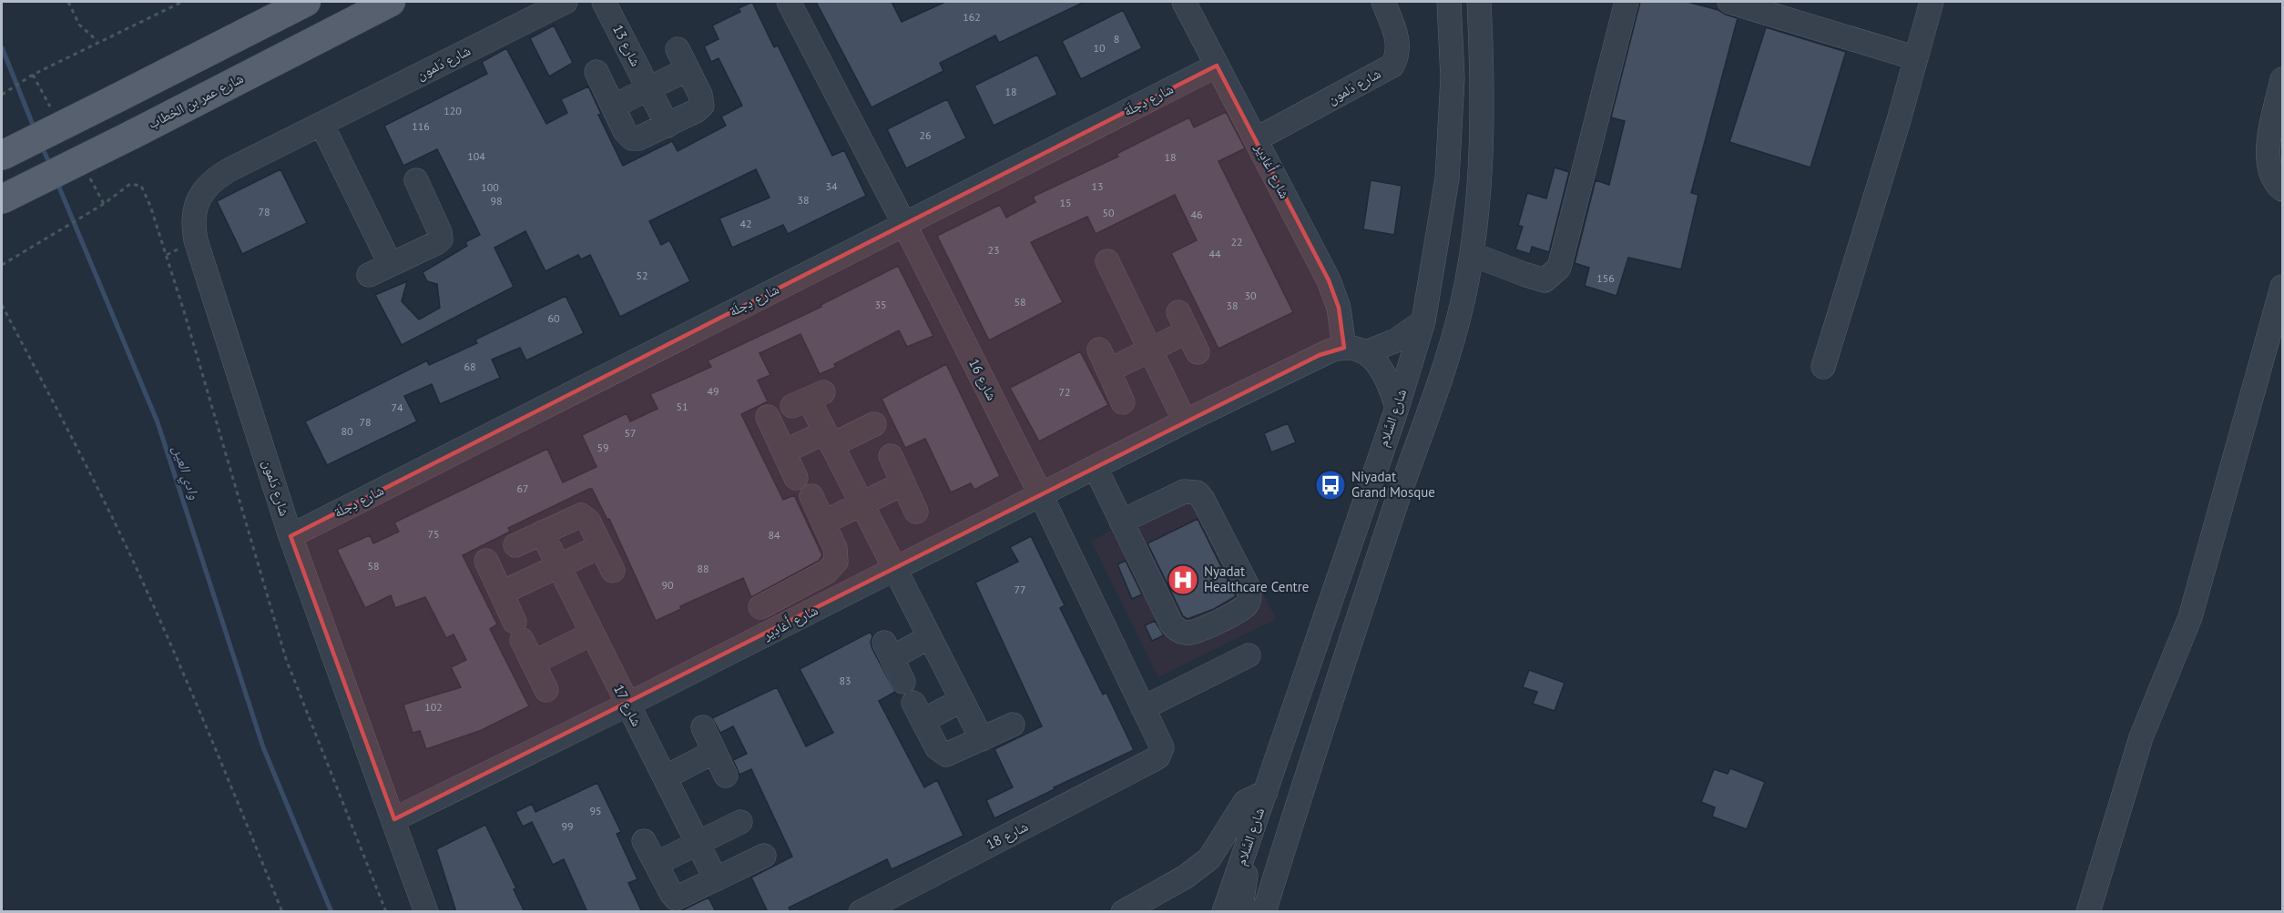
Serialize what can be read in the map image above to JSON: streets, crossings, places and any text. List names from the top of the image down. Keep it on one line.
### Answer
{"streets":{"main road":["شارع عمر بن الخطاب"],"street":["شارع 13","شارع دَلمون","شارع دِجلَة","شارع أَغادِير","شارع 16","شارع السَّلام","شارع 17","شارع 18"]},"crossings":[["شارع دَلمون","شارع دِجلَة"],["شارع دَلمون","شارع أَغادِير"],["شارع دِجلَة","شارع أَغادِير"],["شارع دِجلَة","شارع 16"],["شارع أَغادِير","شارع 16"],["شارع أَغادِير","شارع السَّلام"],["شارع أَغادِير","شارع 17"],["شارع 16","شارع 18"]],"water":["وادي العين"],"places":{"bus stop":["Niyadat Grand Mosque"],"hospital":["Nyadat Healthcare Centre"]},"house_numbers":["162","8","10","18","120","116","26","104","18","34","13","100","38","98","15","78","50","46","42","22","23","44","52","156","30","58","35","38","60","68","49","72","51","74","78","80","57","59","67","75","84","58","88","90","77","83","102","95","99"]}
